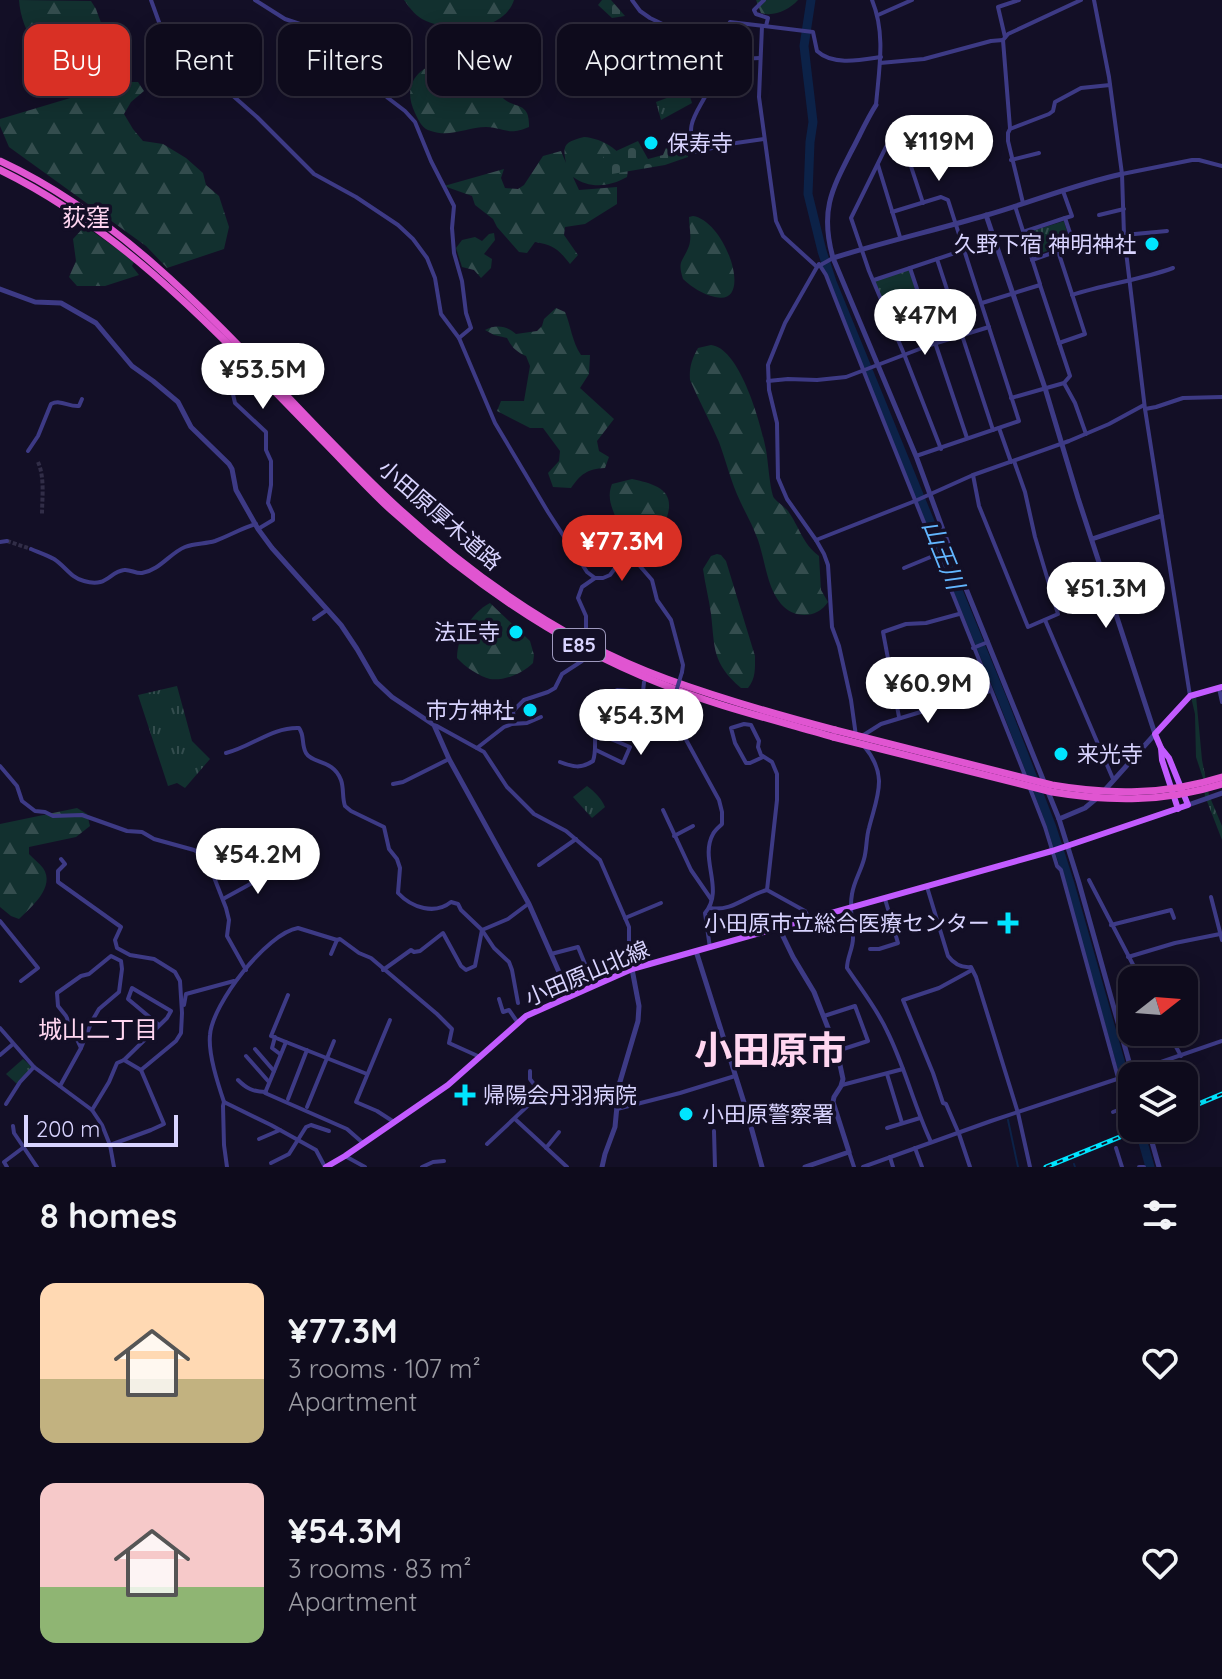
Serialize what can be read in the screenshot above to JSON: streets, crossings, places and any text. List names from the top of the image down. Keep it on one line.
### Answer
{"streets":{"highway":["小田原厚木道路","E85"],"main road":["小田原山北線"]},"districts":["荻窪","城山二丁目","小田原市"],"water":["山王川"],"places":{"other":["保寿寺","久野下宿 神明神社","法正寺","市方神社","来光寺","小田原警察署"],"health":["小田原市立総合医療センター","帰陽会丹羽病院"]},"scale_bar":"200 m","north":"right","page":{"chip":["Buy","Rent","Filters","New","Apartment"],"price":["¥119M","¥47M","¥53.5M","¥77.3M","¥51.3M","¥60.9M","¥54.3M","¥54.2M"],"scale":"200 m","heading":"8 homes","list":[{"name":"¥77.3M","note":"3 rooms · 107 m² · Apartment"},{"name":"¥54.3M","note":"3 rooms · 83 m² · Apartment"}]}}
